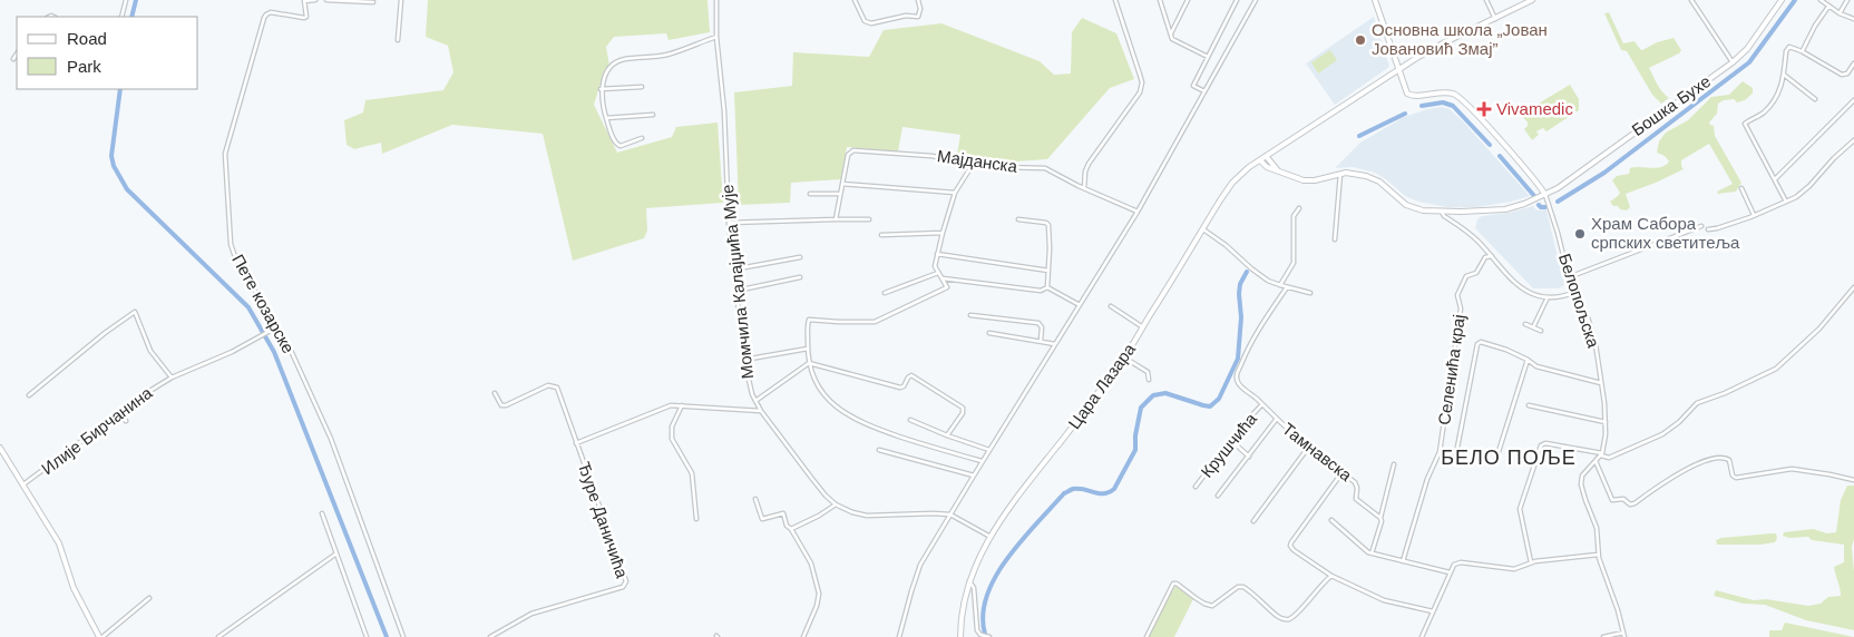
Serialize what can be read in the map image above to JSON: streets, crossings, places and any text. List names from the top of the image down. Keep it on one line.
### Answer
{"streets":{"main road":["Бошка Бухе","Белопољска","Цара Лазара"],"street":["Мајданска","Момчила Калајџића Мује","Пете козарске","Селенића крај","Илије Бирчанина","Крушчића","Тамнавска","Ђуре Даничића"]},"crossings":[["Бошка Бухе","Белопољска"],["Момчила Калајџића Мује","Цара Лазара"],["Белопољска","Цара Лазара"],["Пете козарске","Илије Бирчанина"],["Крушчића","Тамнавска"]],"districts":["БЕЛО ПОЉЕ"],"places":{"other":["Основна школа „Јован Јовановић Змај”","Храм Сабора српских светитеља"],"health":["Vivamedic"]},"legend":["Road","Park"]}
